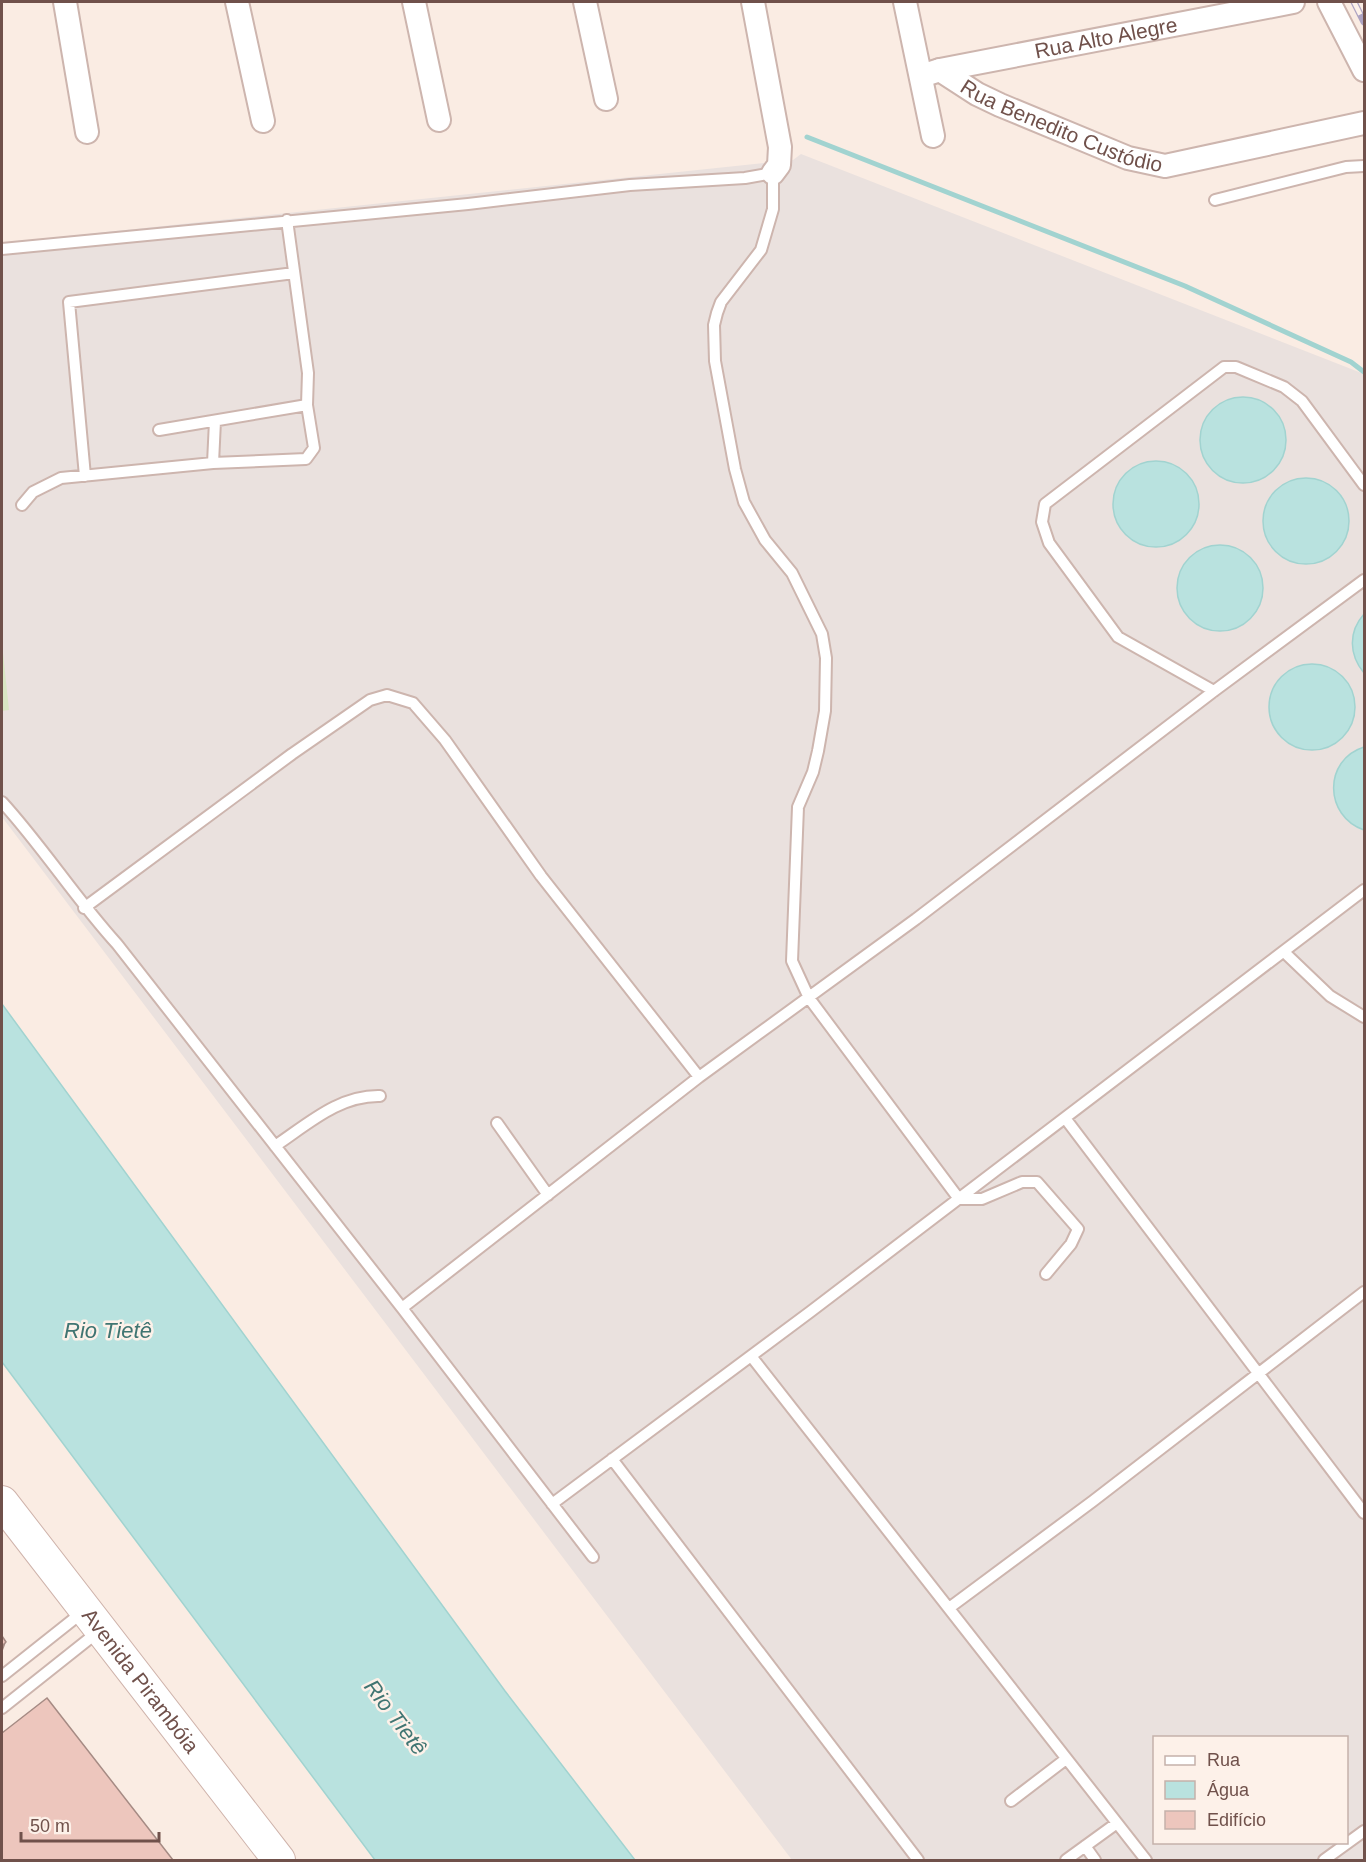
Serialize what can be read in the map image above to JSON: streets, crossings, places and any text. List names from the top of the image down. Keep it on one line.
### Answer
{"streets":{"main road":["Avenida Pirambóia"],"street":["Rua Alto Alegre","Rua Benedito Custódio"]},"crossings":[["Rua Alto Alegre","Rua Benedito Custódio"]],"water":["Rio Tietê"],"legend":["Rua","Água","Edifício"],"scale_bar":"50 m"}
